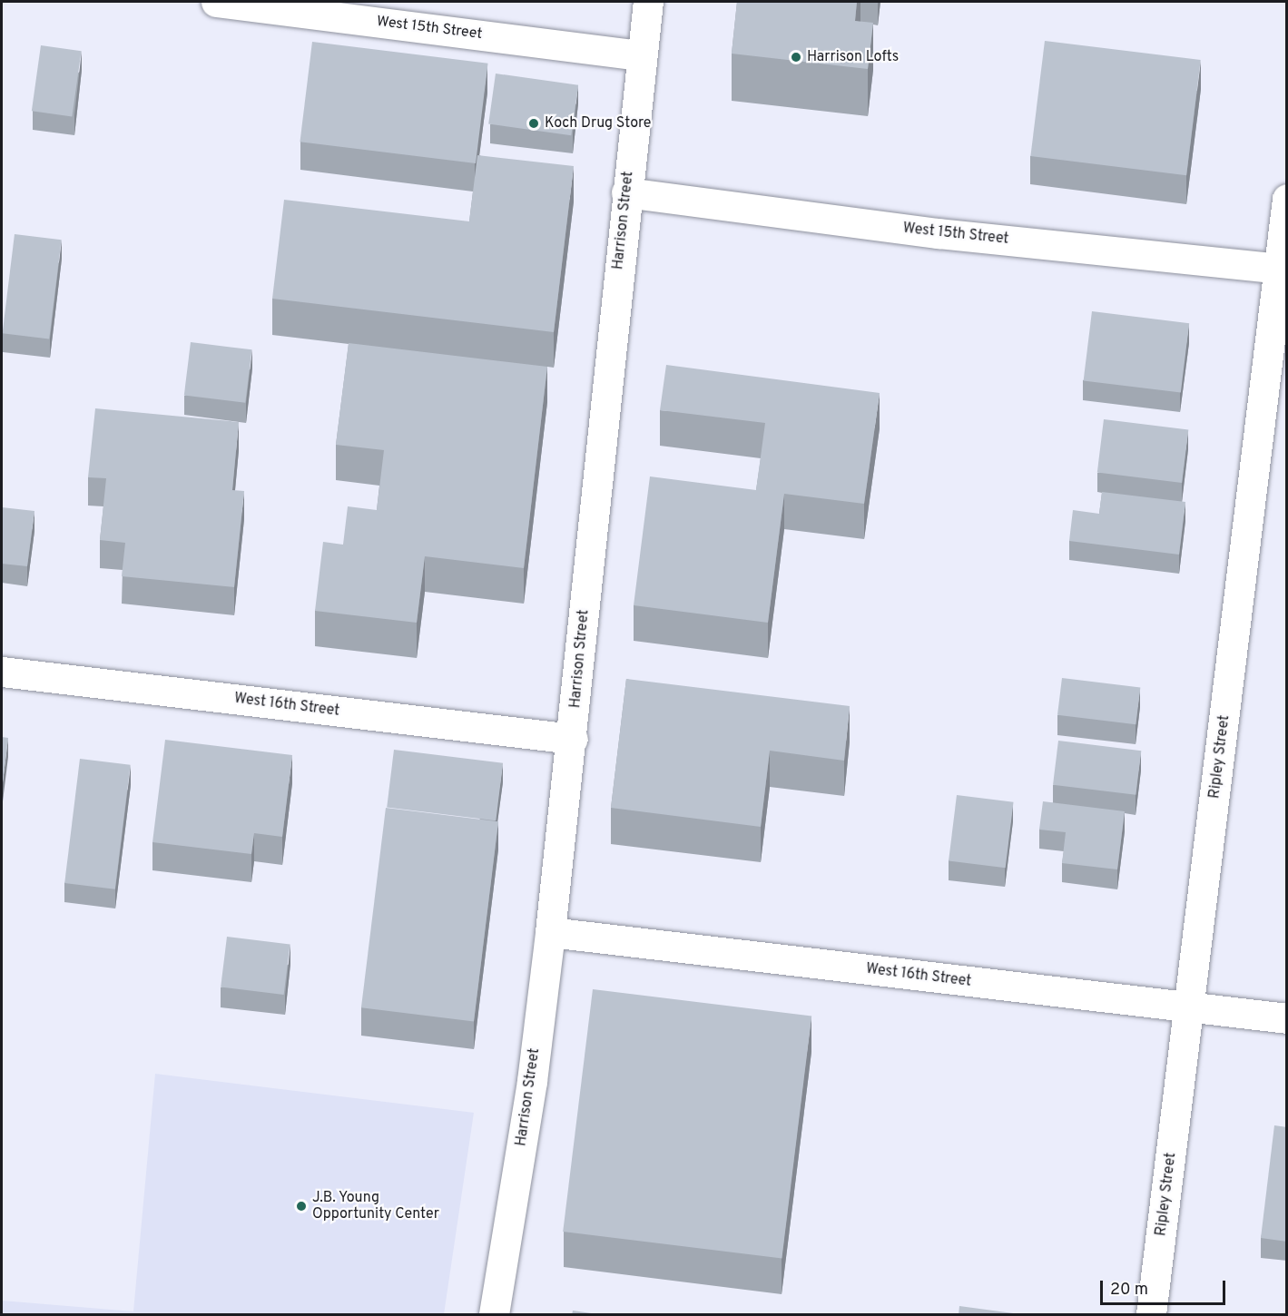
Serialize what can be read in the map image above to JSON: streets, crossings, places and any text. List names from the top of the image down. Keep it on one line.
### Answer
{"streets":{"main road":["West 15th Street","Harrison Street","West 16th Street","Ripley Street"]},"crossings":[["West 15th Street","Harrison Street"],["West 15th Street","Ripley Street"],["Harrison Street","West 16th Street"],["West 16th Street","Ripley Street"]],"places":["Harrison Lofts","Koch Drug Store","J.B. Young Opportunity Center"],"scale_bar":"20 m"}
